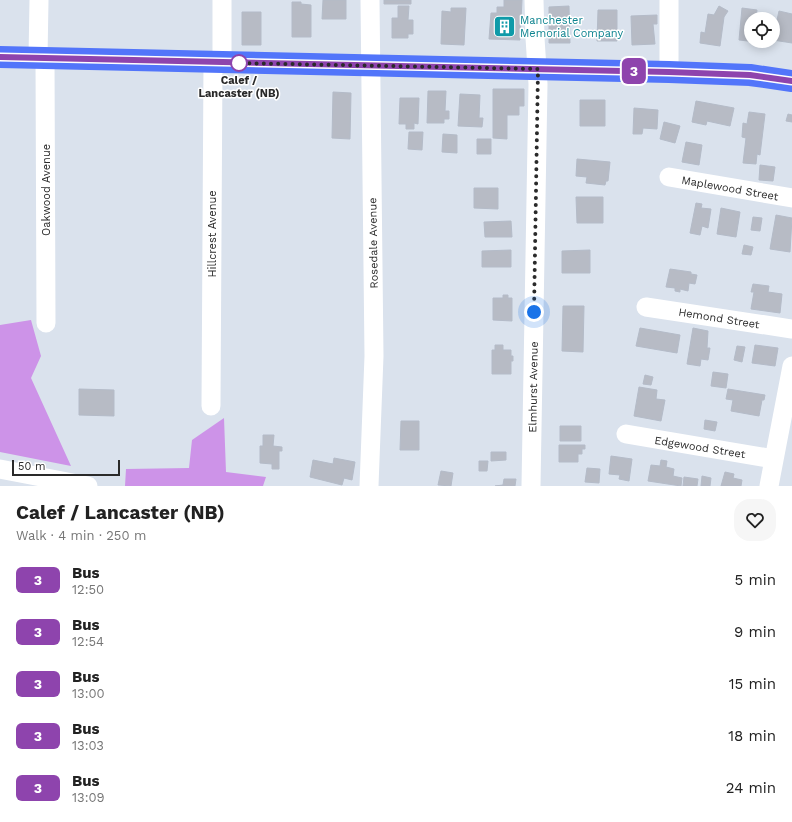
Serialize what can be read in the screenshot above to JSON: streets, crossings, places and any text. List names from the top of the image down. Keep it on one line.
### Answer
{"streets":{"street":["Maplewood Street","Oakwood Avenue","Hillcrest Avenue","Rosedale Avenue","Hemond Street","Elmhurst Avenue","Edgewood Street"]},"places":{"building":["Manchester Memorial Company"],"other":["Calef / Lancaster (NB)"]},"lines":["bus line 3"],"scale_bar":"50 m","page":{"on_map":"3","scale":"50 m","heading":["Calef / Lancaster (NB)","Walk · 4 min · 250 m"],"list":[{"mark":"3","name":"Bus","note":"12:50","value":"5 min"},{"mark":"3","name":"Bus","note":"12:54","value":"9 min"},{"mark":"3","name":"Bus","note":"13:00","value":"15 min"},{"mark":"3","name":"Bus","note":"13:03","value":"18 min"},{"mark":"3","name":"Bus","note":"13:09","value":"24 min"}]}}
